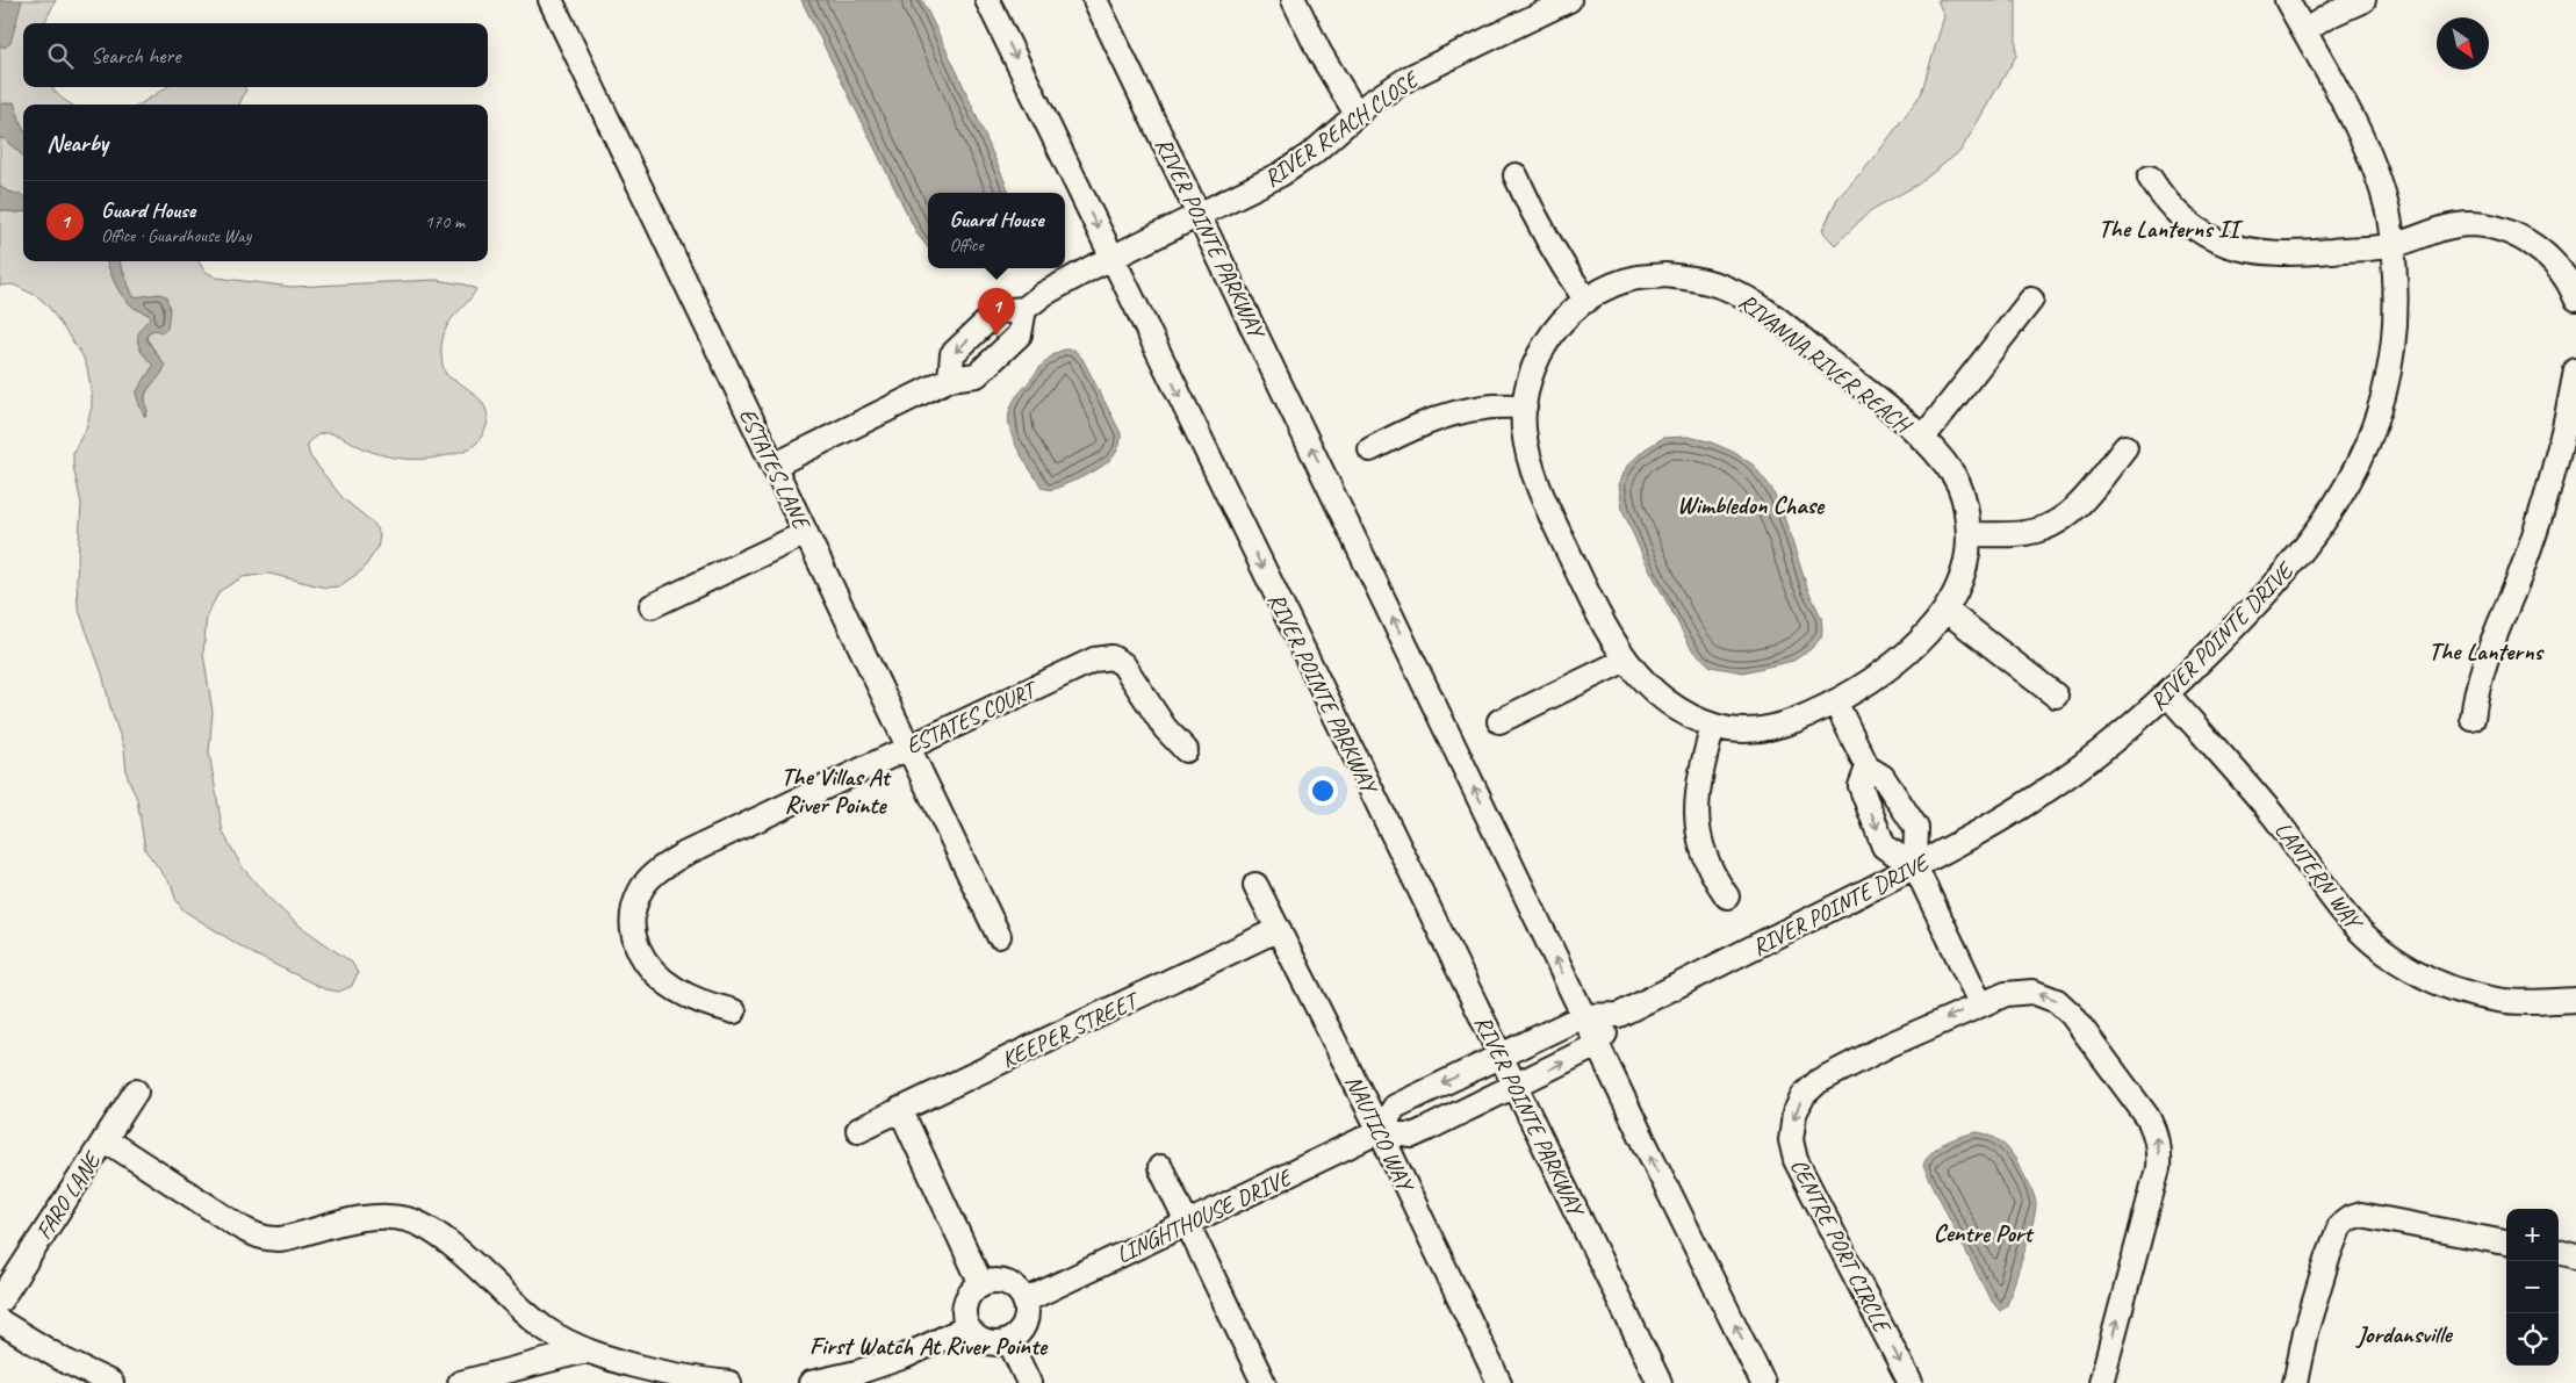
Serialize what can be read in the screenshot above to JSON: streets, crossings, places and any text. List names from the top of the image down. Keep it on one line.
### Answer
{"streets":{"street":["RIVER REACH CLOSE","RIVER POINTE PARKWAY","RIVANNA RIVER REACH","ESTATES LANE","RIVER POINTE DRIVE","ESTATES COURT","LANTERN WAY","KEEPER STREET","NAUTICO WAY","FARO LANE","LINGHTHOUSE DRIVE","CENTRE PORT CIRCLE"]},"crossings":[["RIVER REACH CLOSE","RIVER POINTE PARKWAY"],["RIVER POINTE PARKWAY","RIVER POINTE DRIVE"],["ESTATES LANE","ESTATES COURT"],["RIVER POINTE DRIVE","LANTERN WAY"],["KEEPER STREET","NAUTICO WAY"],["NAUTICO WAY","LINGHTHOUSE DRIVE"]],"districts":["The Lanterns II","Wimbledon Chase","The Lanterns","The Villas At River Pointe","Centre Port","Jordansville","First Watch At River Pointe"],"north":"bottom right","page":{"search":"Search here","heading":"Nearby","list":[{"mark":"1","name":"Guard House","note":"Office · Guardhouse Way","value":"170 m"}],"popup":["Guard House","Office"],"pins":"1","map_buttons":["+","−"]}}
